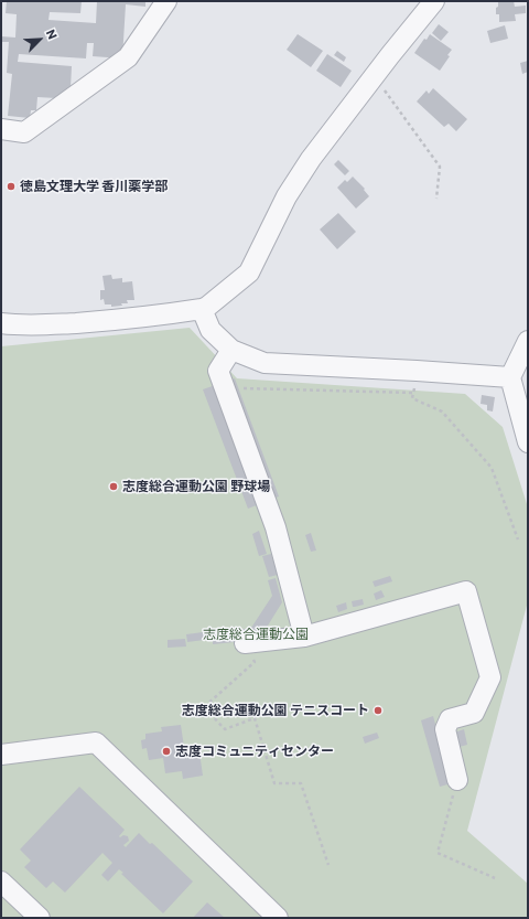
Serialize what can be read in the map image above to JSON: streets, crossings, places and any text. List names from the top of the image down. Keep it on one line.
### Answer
{"parks":["志度総合運動公園"],"places":["徳島文理大学 香川薬学部","志度総合運動公園 野球場","志度総合運動公園 テニスコート","志度コミュニティセンター"],"north":"top right"}
